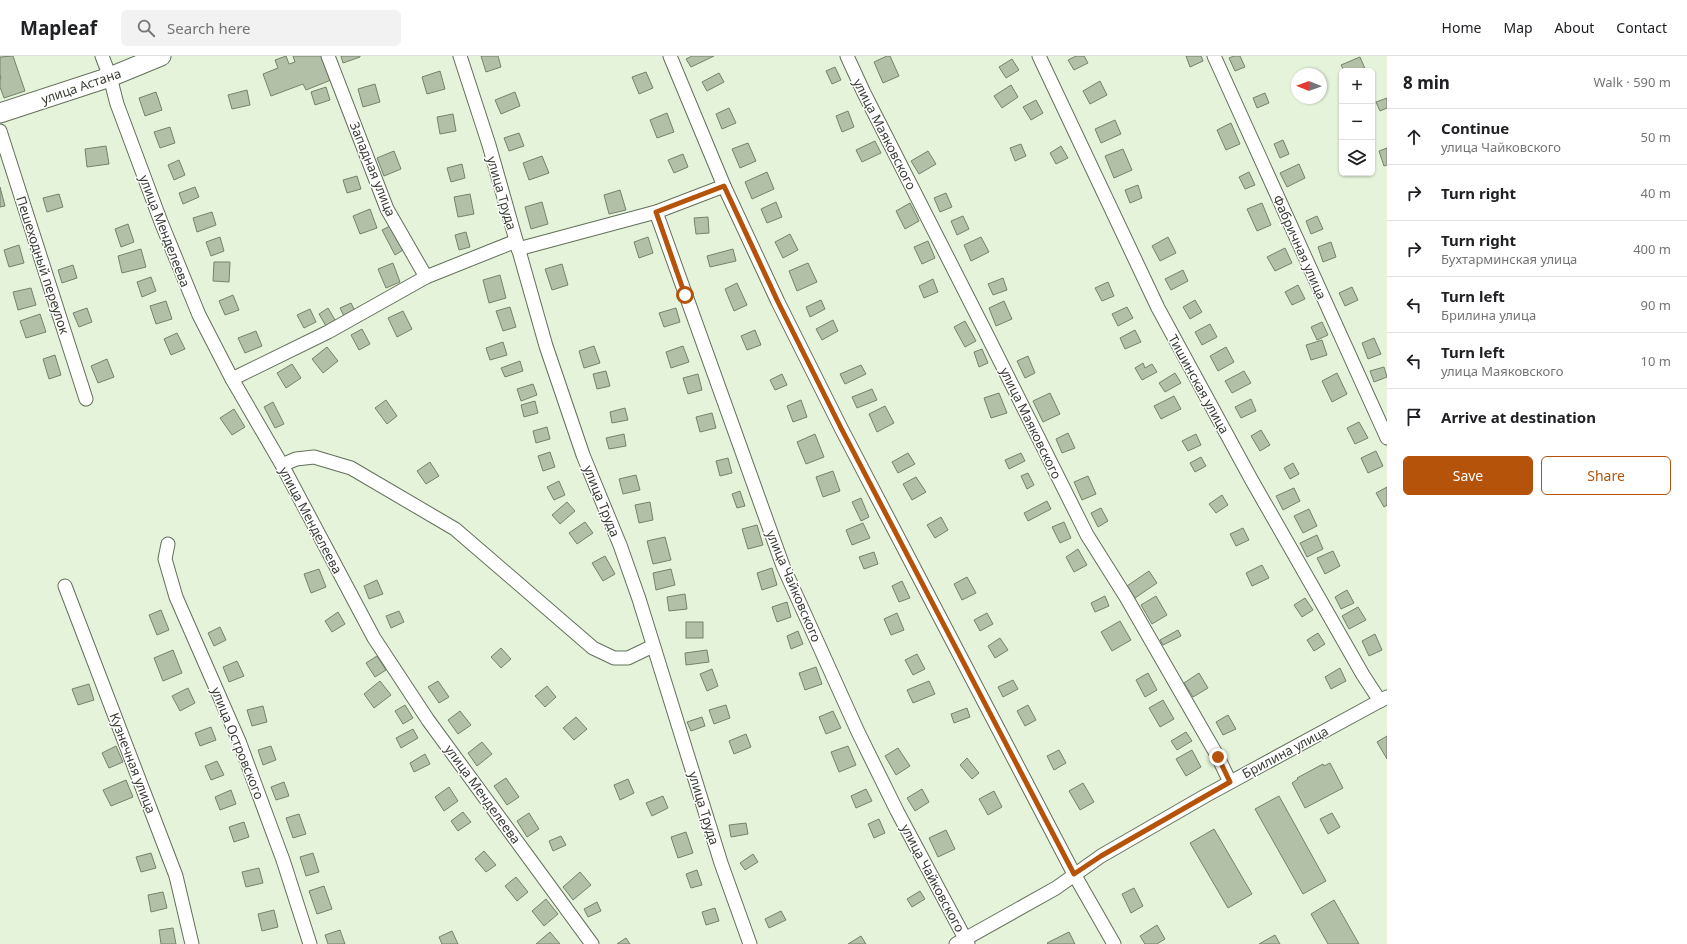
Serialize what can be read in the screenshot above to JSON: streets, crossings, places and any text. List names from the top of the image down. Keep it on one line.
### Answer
{"streets":{"street":["улица Астана","улица Маяковского","Западная улица","улица Труда","улица Менделеева","Фабричная улица","Пешеходный переулок","Тишинская улица","улица Чайковского","улица Островского","Брилина улица","Кузнечная улица"]},"crossings":[["улица Астана","улица Менделеева"],["улица Маяковского","Брилина улица"],["Тишинская улица","Брилина улица"],["улица Чайковского","Брилина улица"]],"north":"left","page":{"header":"Mapleaf","search":"Search here","nav":["Home","Map","About","Contact"],"heading":["8 min","Walk · 590 m"],"map_buttons":["+","−"],"list":[["Continue","улица Чайковского","50 m"],["Turn right","40 m"],["Turn right","Бухтарминская улица","400 m"],["Turn left","Брилина улица","90 m"],["Turn left","улица Маяковского","10 m"],"Arrive at destination"],"buttons":["Save","Share"]}}
